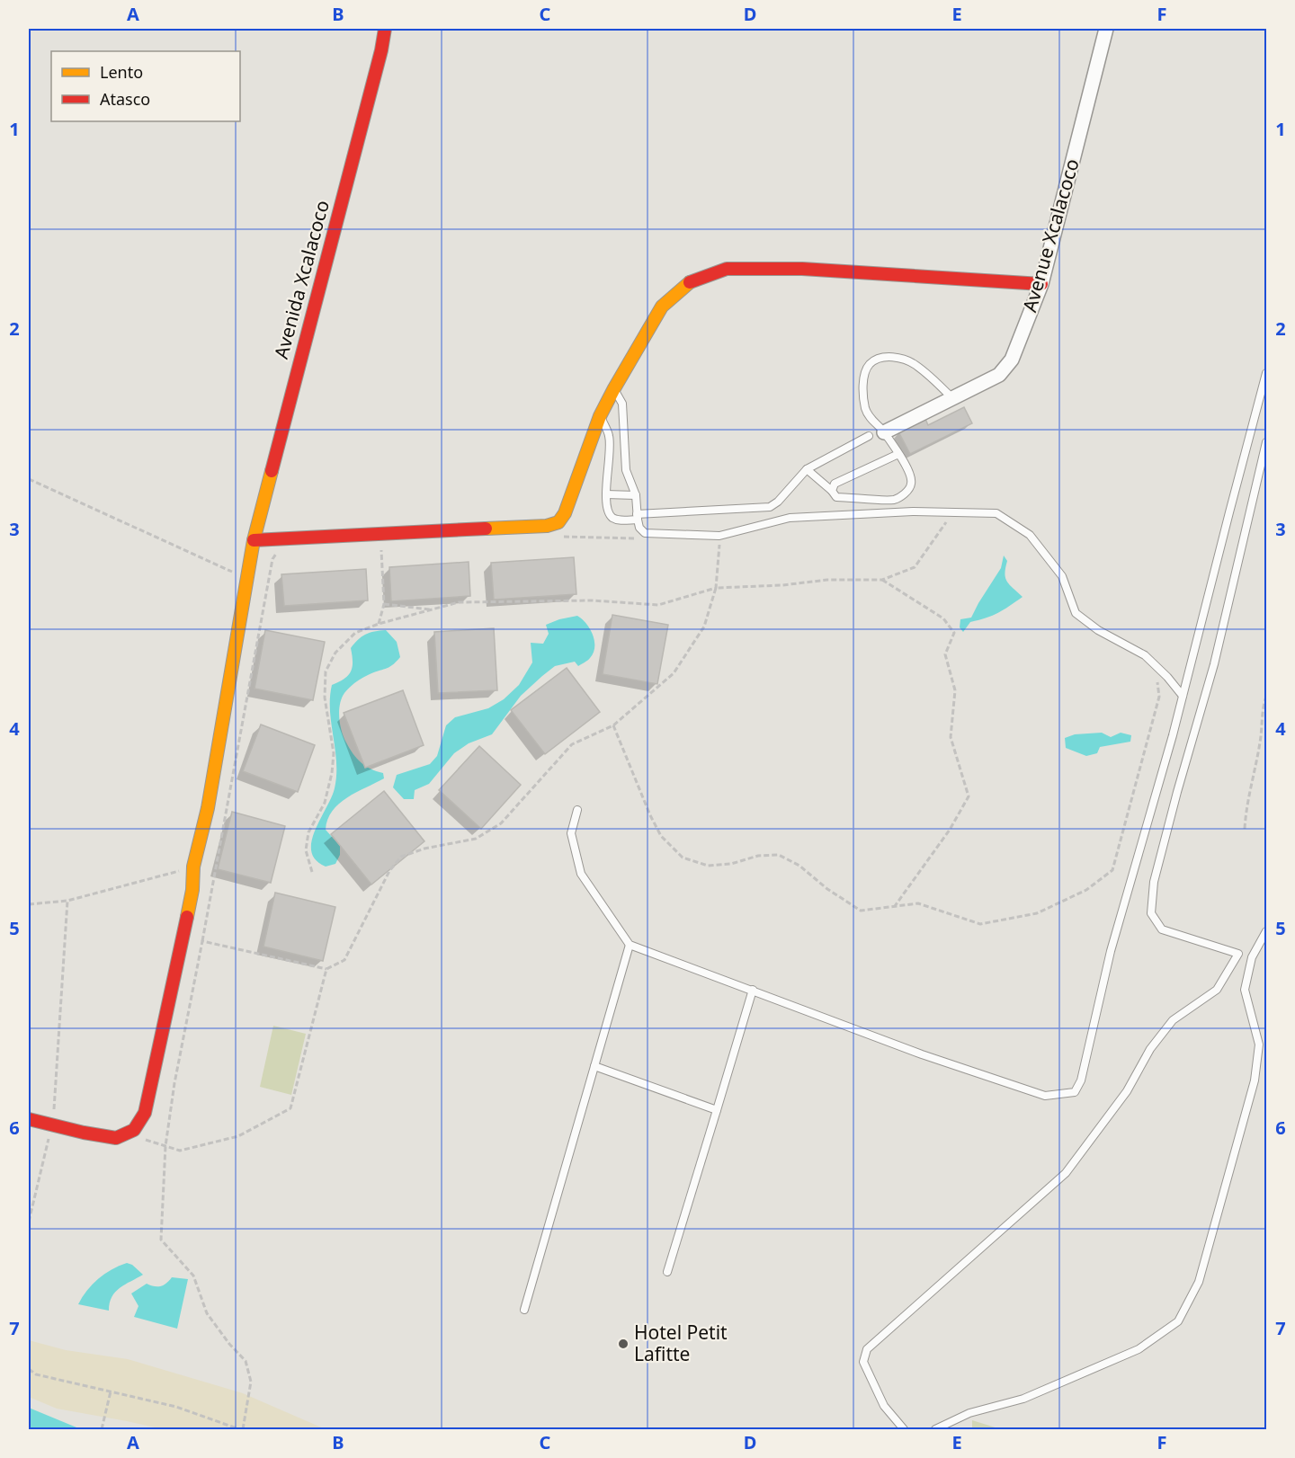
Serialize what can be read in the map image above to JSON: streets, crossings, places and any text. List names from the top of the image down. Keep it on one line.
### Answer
{"streets":{"street":["Avenue Xcalacoco","Avenida Xcalacoco"]},"places":["Hotel Petit Lafitte"],"legend":["Lento","Atasco"],"grid":{"columns":["A","B","C","D","E","F"],"rows":["1","2","3","4","5","6","7"]}}
